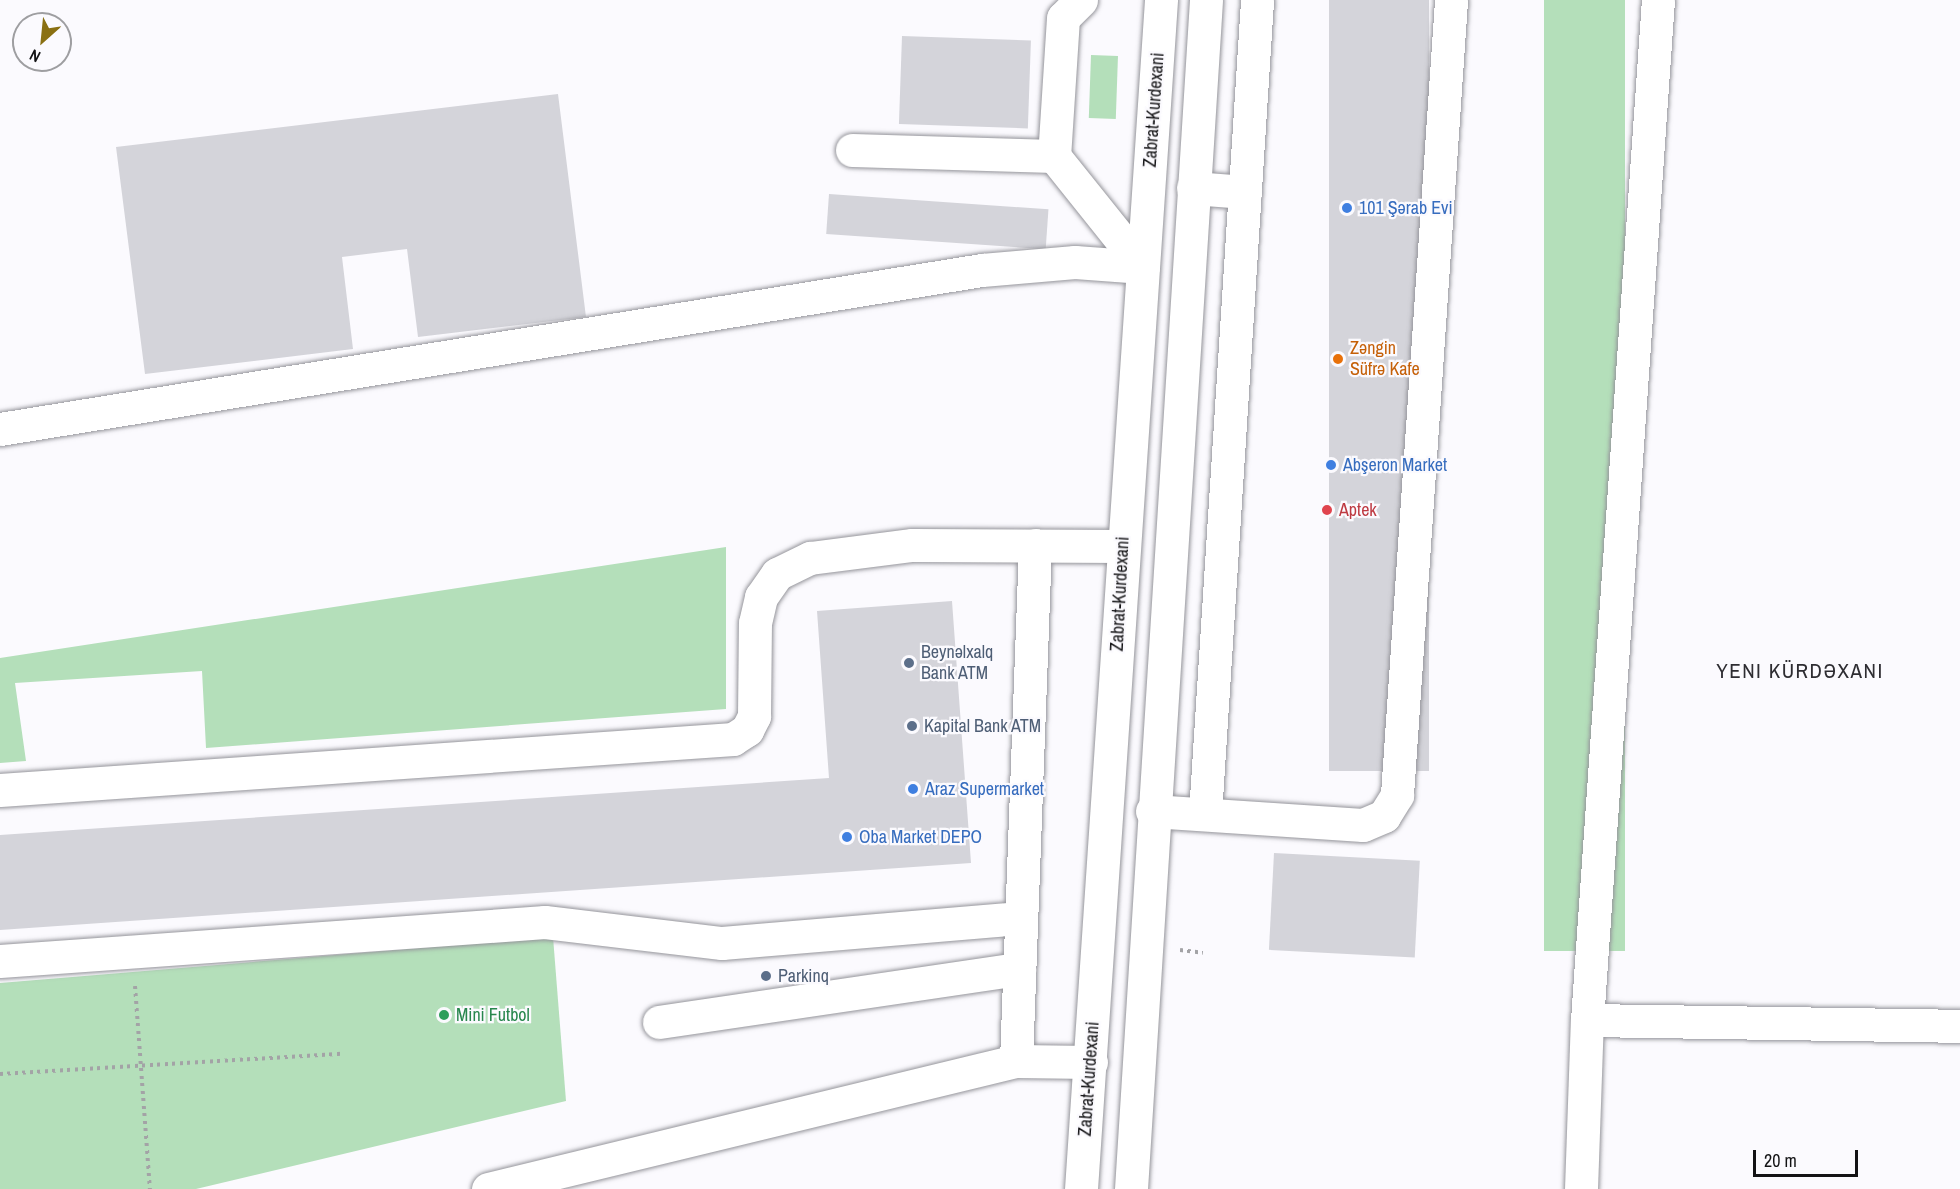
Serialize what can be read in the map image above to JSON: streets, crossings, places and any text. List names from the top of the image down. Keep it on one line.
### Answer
{"streets":{"main road":["Zabrat-Kurdexani"]},"districts":["YENI KÜRDƏXANI"],"places":["101 Şərab Evi","Zəngin Süfrə Kafe","Abşeron Market","Aptek","Beynəlxalq Bank ATM","Kapital Bank ATM","Araz Supermarket","Oba Market DEPO","Parkinq","Mini Futbol"],"scale_bar":"20 m","north":"bottom left"}
